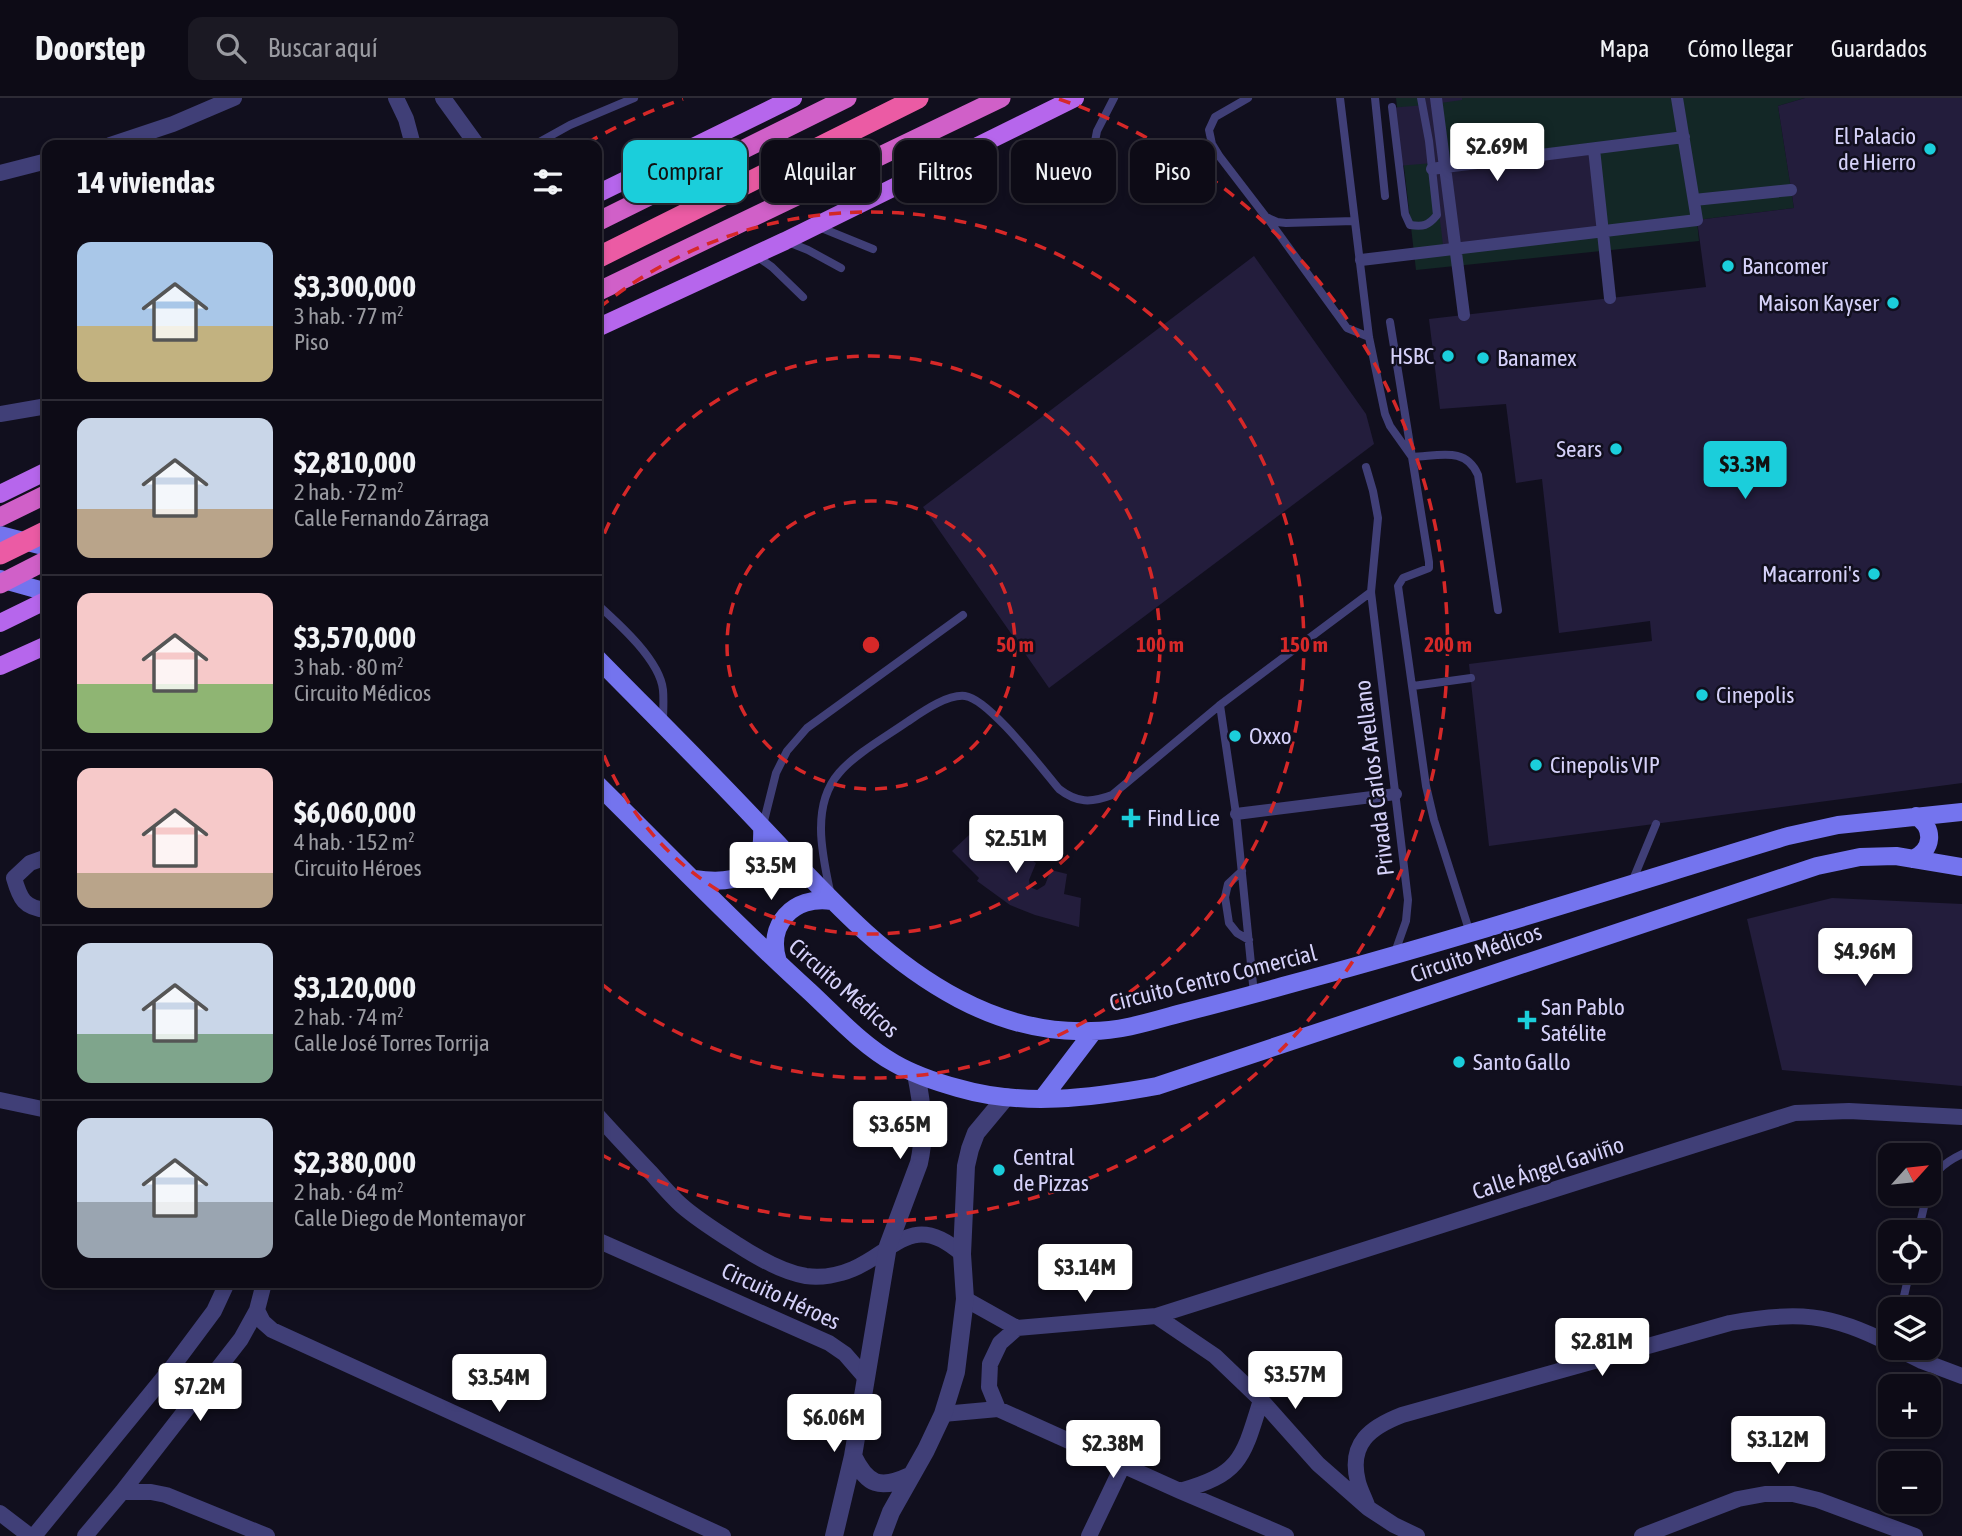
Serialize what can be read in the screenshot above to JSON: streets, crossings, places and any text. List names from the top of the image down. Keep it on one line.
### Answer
{"streets":{"main road":["Circuito Médicos","Circuito Centro Comercial"],"street":["Calle Ángel Gaviño","Circuito Héroes"],"lane":["Privada Carlos Arellano"]},"crossings":[["Privada Carlos Arellano","Circuito Centro Comercial"]],"places":{"other":["El Palacio de Hierro","Bancomer","Maison Kayser","HSBC","Banamex","Sears","Macarroni's","Cinepolis","Oxxo","Cinepolis VIP","Santo Gallo","Central de Pizzas"],"health":["Find Lice","San Pablo Satélite"]},"north":"top right","page":{"header":"Doorstep","search":"Buscar aquí","nav":["Mapa","Cómo llegar","Guardados"],"price":["$2.69M","$3.3M","$2.51M","$3.5M","$4.96M","$3.65M","$3.14M","$2.81M","$3.57M","$3.54M","$7.2M","$6.06M","$3.12M","$2.38M"],"chip":["Comprar","Alquilar","Filtros","Nuevo","Piso"],"heading":"14 viviendas","list":[{"name":"$3,300,000","note":"3 hab. · 77 m² · Piso"},{"name":"$2,810,000","note":"2 hab. · 72 m² · Calle Fernando Zárraga"},{"name":"$3,570,000","note":"3 hab. · 80 m² · Circuito Médicos"},{"name":"$6,060,000","note":"4 hab. · 152 m² · Circuito Héroes"},{"name":"$3,120,000","note":"2 hab. · 74 m² · Calle José Torres Torrija"},{"name":"$2,380,000","note":"2 hab. · 64 m² · Calle Diego de Montemayor"}],"map_buttons":["+","−"]},"rings":["50 m","100 m","150 m","200 m"]}
